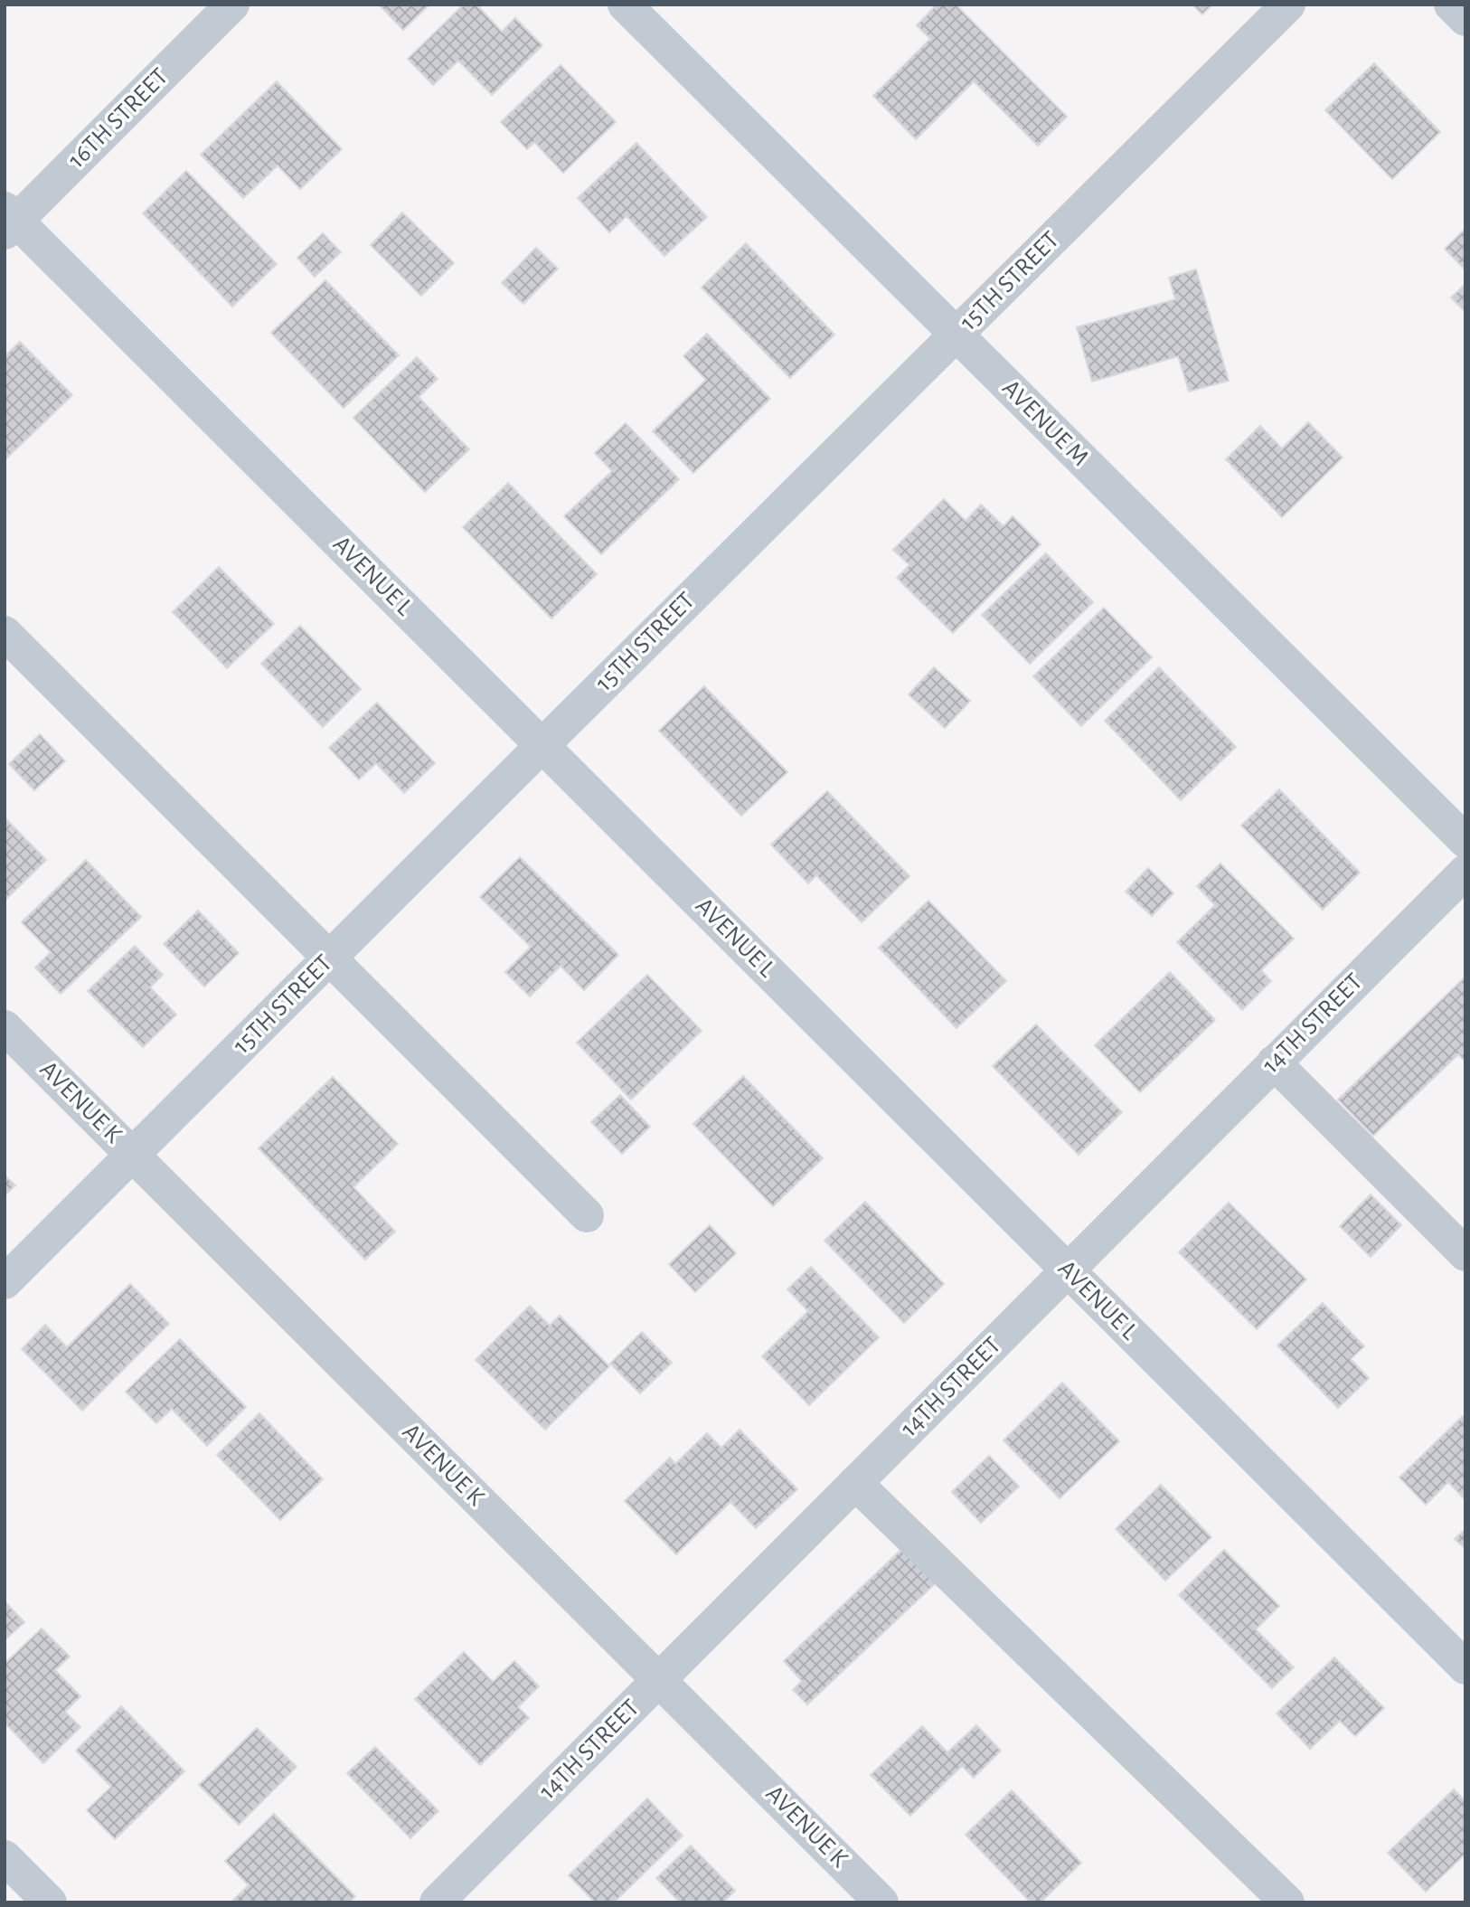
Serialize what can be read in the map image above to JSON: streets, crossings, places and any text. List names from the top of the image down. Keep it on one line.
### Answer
{"streets":{"street":["16TH STREET","15TH STREET","AVENUE M","AVENUE L","14TH STREET","AVENUE K"]},"crossings":[["16TH STREET","AVENUE L"],["15TH STREET","AVENUE M"],["15TH STREET","AVENUE L"],["15TH STREET","AVENUE K"],["AVENUE L","14TH STREET"],["14TH STREET","AVENUE K"]]}
